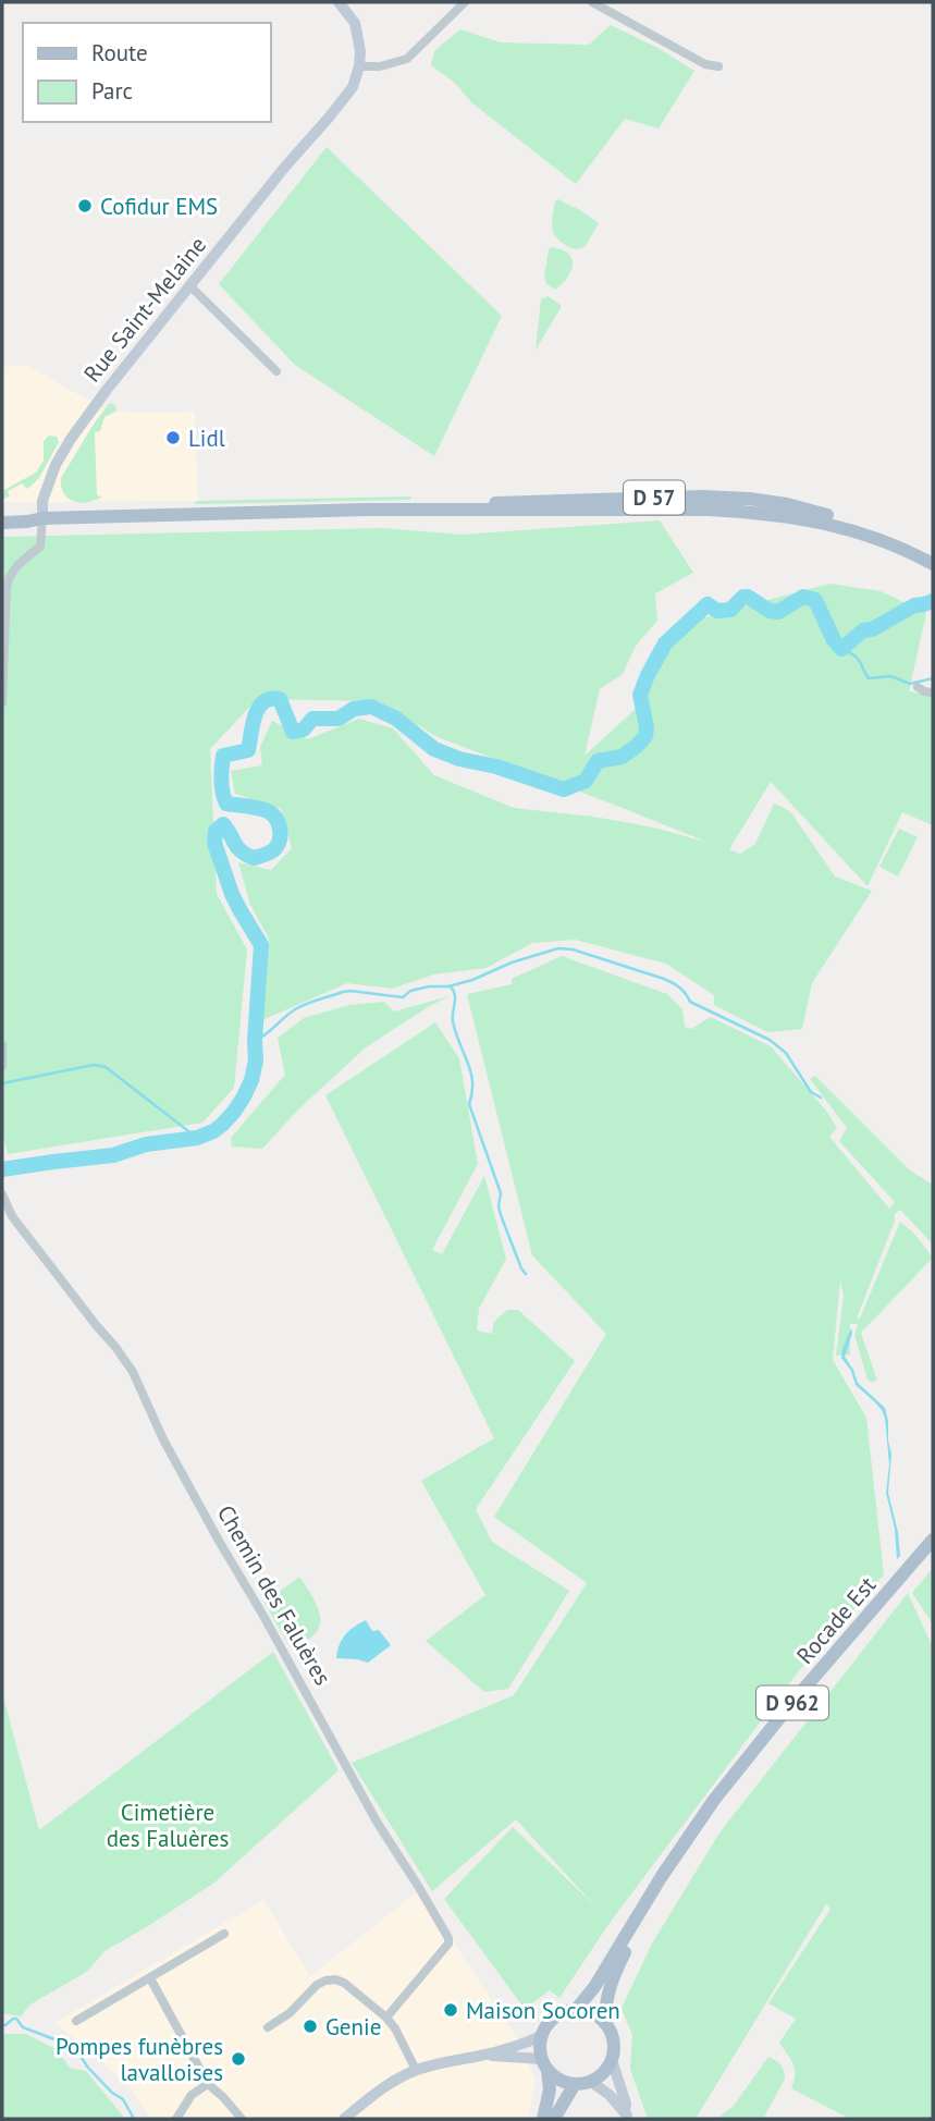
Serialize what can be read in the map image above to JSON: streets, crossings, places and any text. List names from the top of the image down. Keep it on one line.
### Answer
{"streets":{"main road":["Rue Saint-Melaine","D 57","Rocade Est","D 962"],"street":["Chemin des Faluères"]},"crossings":[["Rue Saint-Melaine","D 57"]],"parks":["Cimetière des Faluères"],"places":["Cofidur EMS","Lidl","Maison Socoren","Genie","Pompes funèbres lavalloises"],"legend":["Route","Parc"]}
